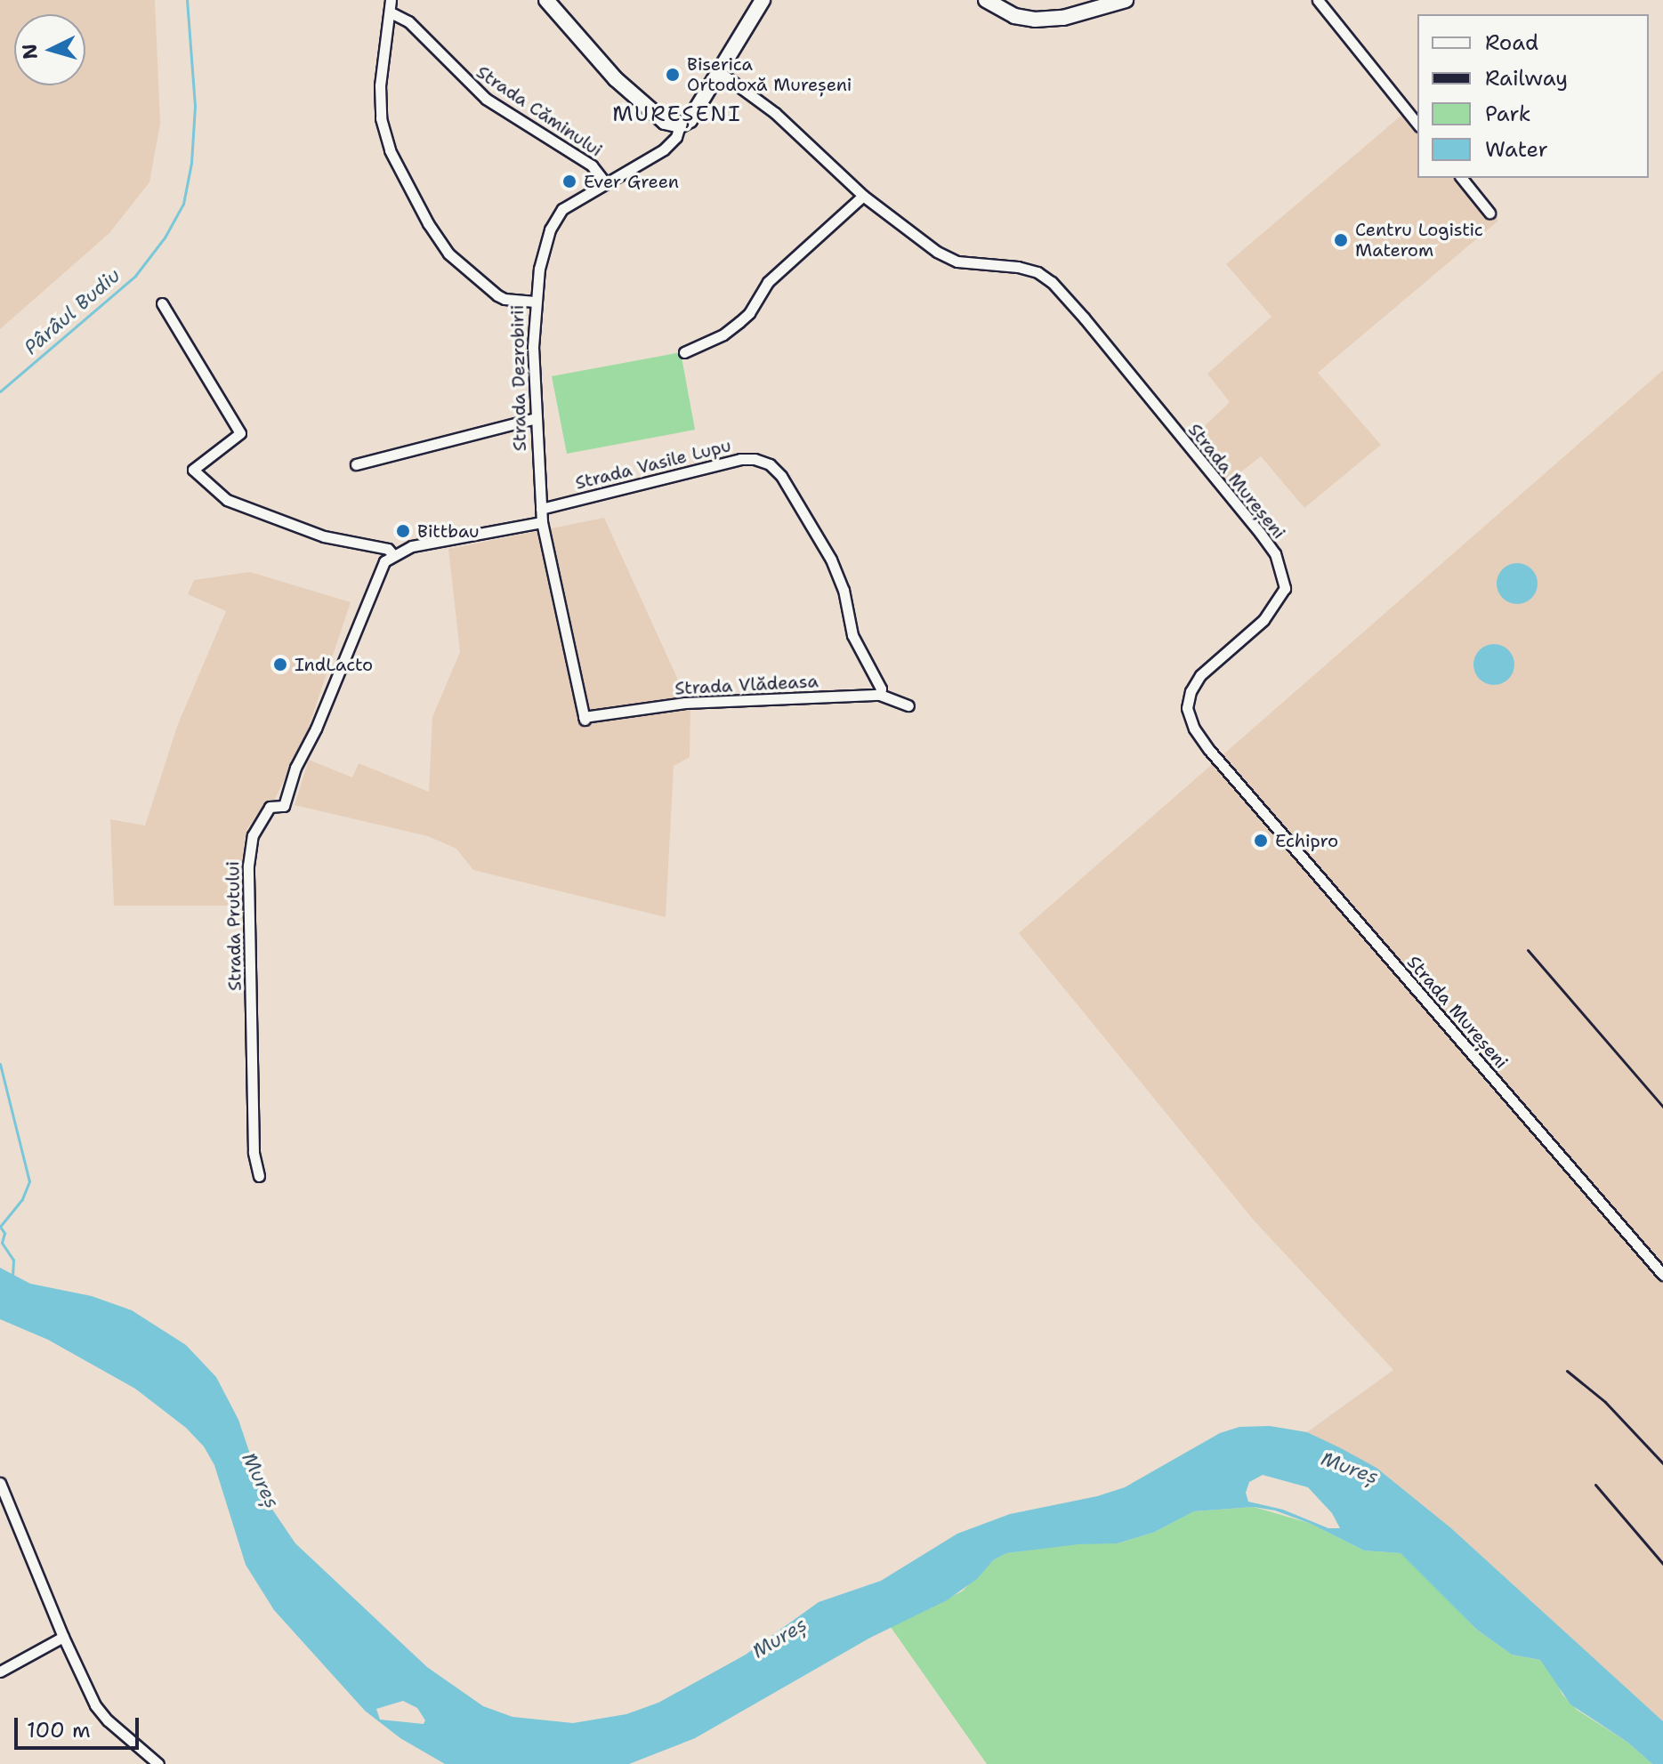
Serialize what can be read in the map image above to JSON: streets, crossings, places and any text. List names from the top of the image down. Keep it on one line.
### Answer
{"streets":{"main road":["Strada Dezrobirii"],"street":["Strada Căminului","Strada Vasile Lupu","Strada Mureșeni","Strada Vlădeasa","Strada Prutului"]},"crossings":[["Strada Căminului","Strada Dezrobirii"],["Strada Dezrobirii","Strada Vasile Lupu"],["Strada Dezrobirii","Strada Mureșeni"],["Strada Dezrobirii","Strada Vlădeasa"],["Strada Vasile Lupu","Strada Vlădeasa"]],"districts":["MUREȘENI"],"water":["Pârâul Budiu","Mureș"],"places":["Biserica Ortodoxă Mureșeni","Ever Green","Centru Logistic Materom","Bittbau","IndLacto","Echipro"],"legend":["Road","Railway","Park","Water"],"scale_bar":"100 m","north":"left"}
